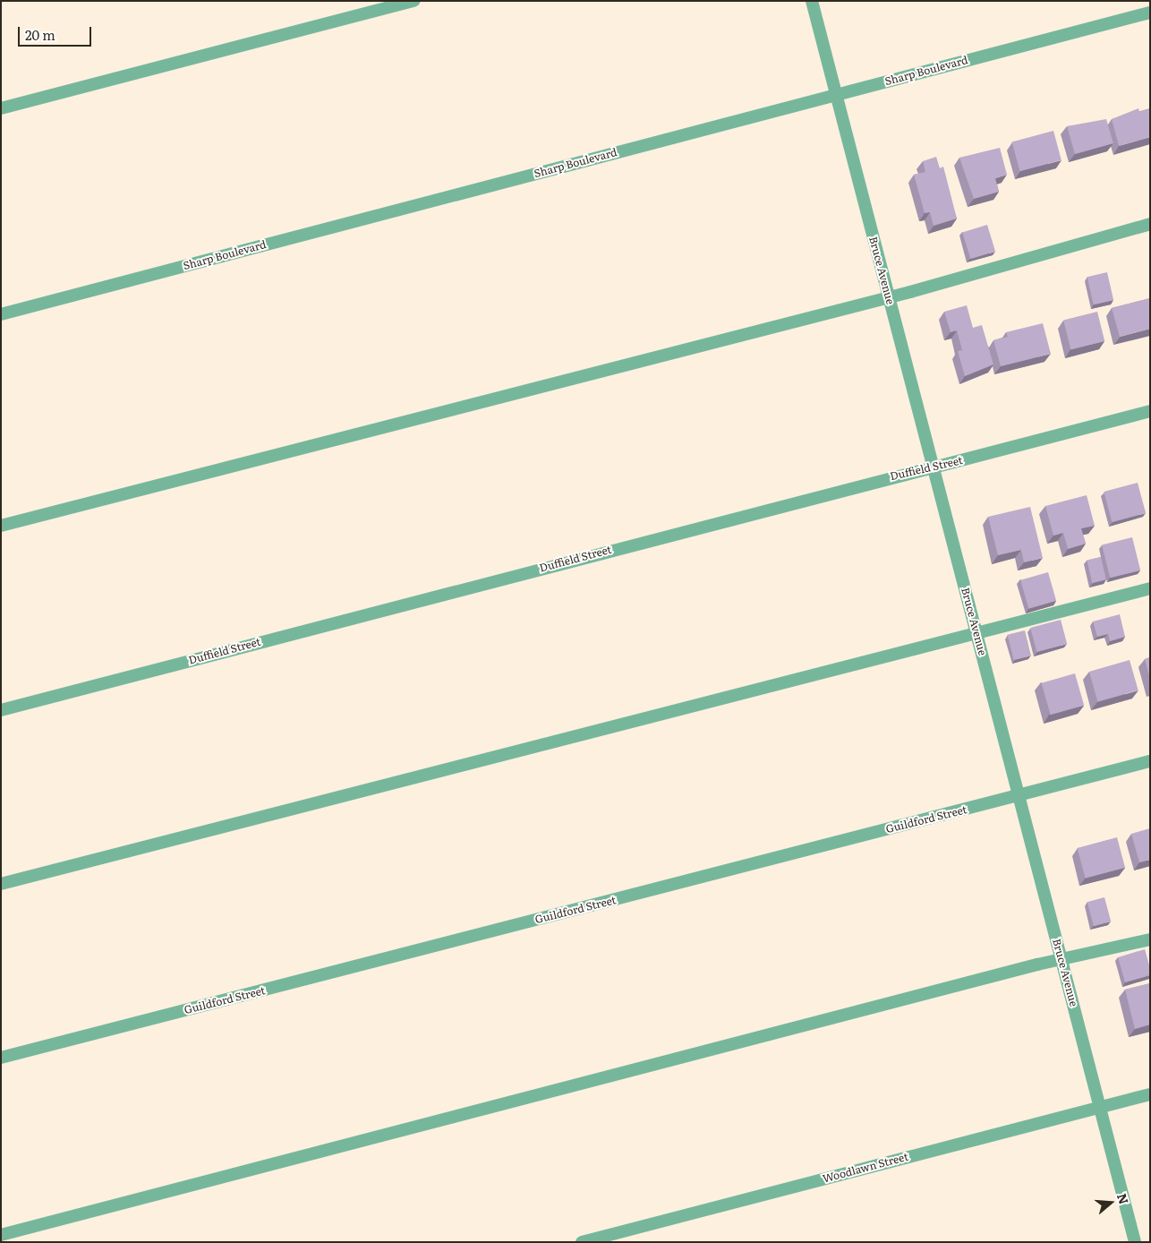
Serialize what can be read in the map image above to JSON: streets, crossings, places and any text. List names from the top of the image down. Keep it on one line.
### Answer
{"streets":{"street":["Sharp Boulevard","Bruce Avenue","Duffield Street","Guildford Street","Woodlawn Street"]},"crossings":[["Sharp Boulevard","Bruce Avenue"],["Bruce Avenue","Duffield Street"],["Bruce Avenue","Guildford Street"],["Bruce Avenue","Woodlawn Street"]],"scale_bar":"20 m","north":"right"}
